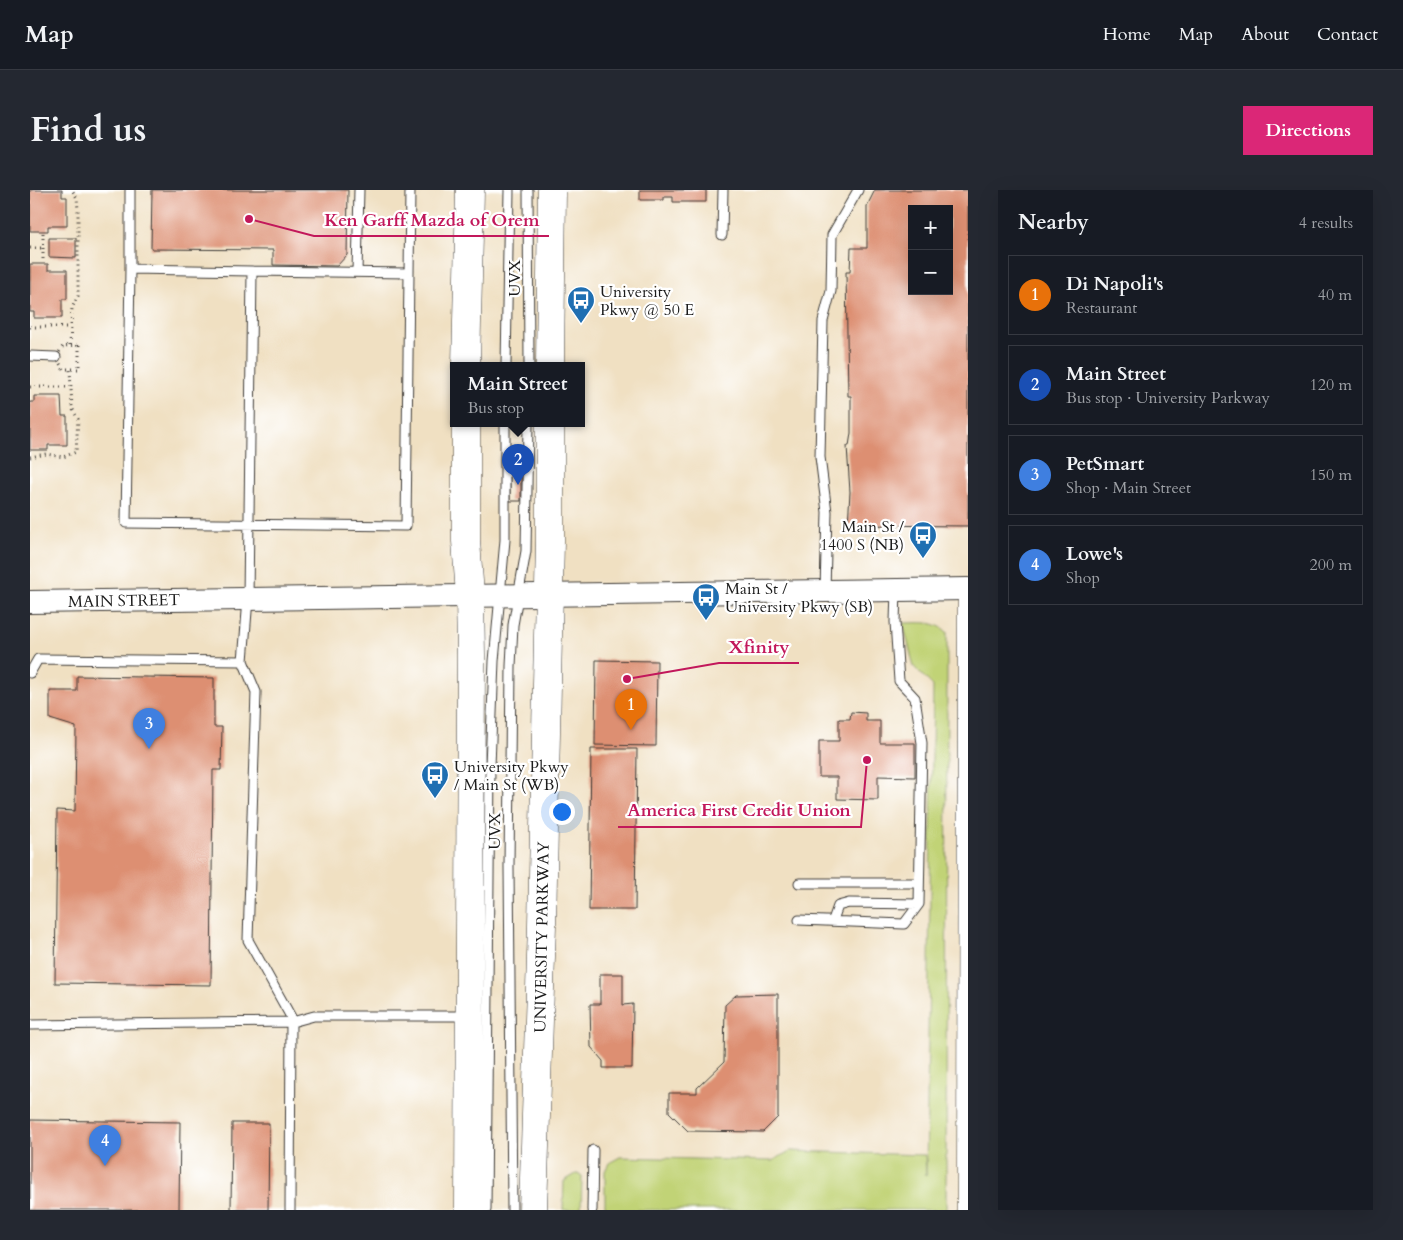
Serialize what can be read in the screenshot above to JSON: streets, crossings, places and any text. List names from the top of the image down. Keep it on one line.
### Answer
{"streets":{"main road":["UNIVERSITY PARKWAY"],"street":["MAIN STREET"],"lane":["UVX"]},"crossings":[["UVX","MAIN STREET"],["MAIN STREET","UNIVERSITY PARKWAY"]],"places":{"other":["Ken Garff Mazda of Orem","Xfinity","America First Credit Union"],"bus stop":["University Pkwy @ 50 E","Main St / 1400 S (NB)","Main St / University Pkwy (SB)","University Pkwy / Main St (WB)"]},"page":{"header":"Map","nav":["Home","Map","About","Contact"],"title":"Find us","buttons":"Directions","heading":["Nearby","4 results"],"map_buttons":["+","−"],"list":[{"mark":"1","name":"Di Napoli's","note":"Restaurant","value":"40 m"},{"mark":"2","name":"Main Street","note":"Bus stop · University Parkway","value":"120 m"},{"mark":"3","name":"PetSmart","note":"Shop · Main Street","value":"150 m"},{"mark":"4","name":"Lowe's","note":"Shop","value":"200 m"}],"popup":["Main Street","Bus stop"],"pins":["2","1","3","4"]}}
